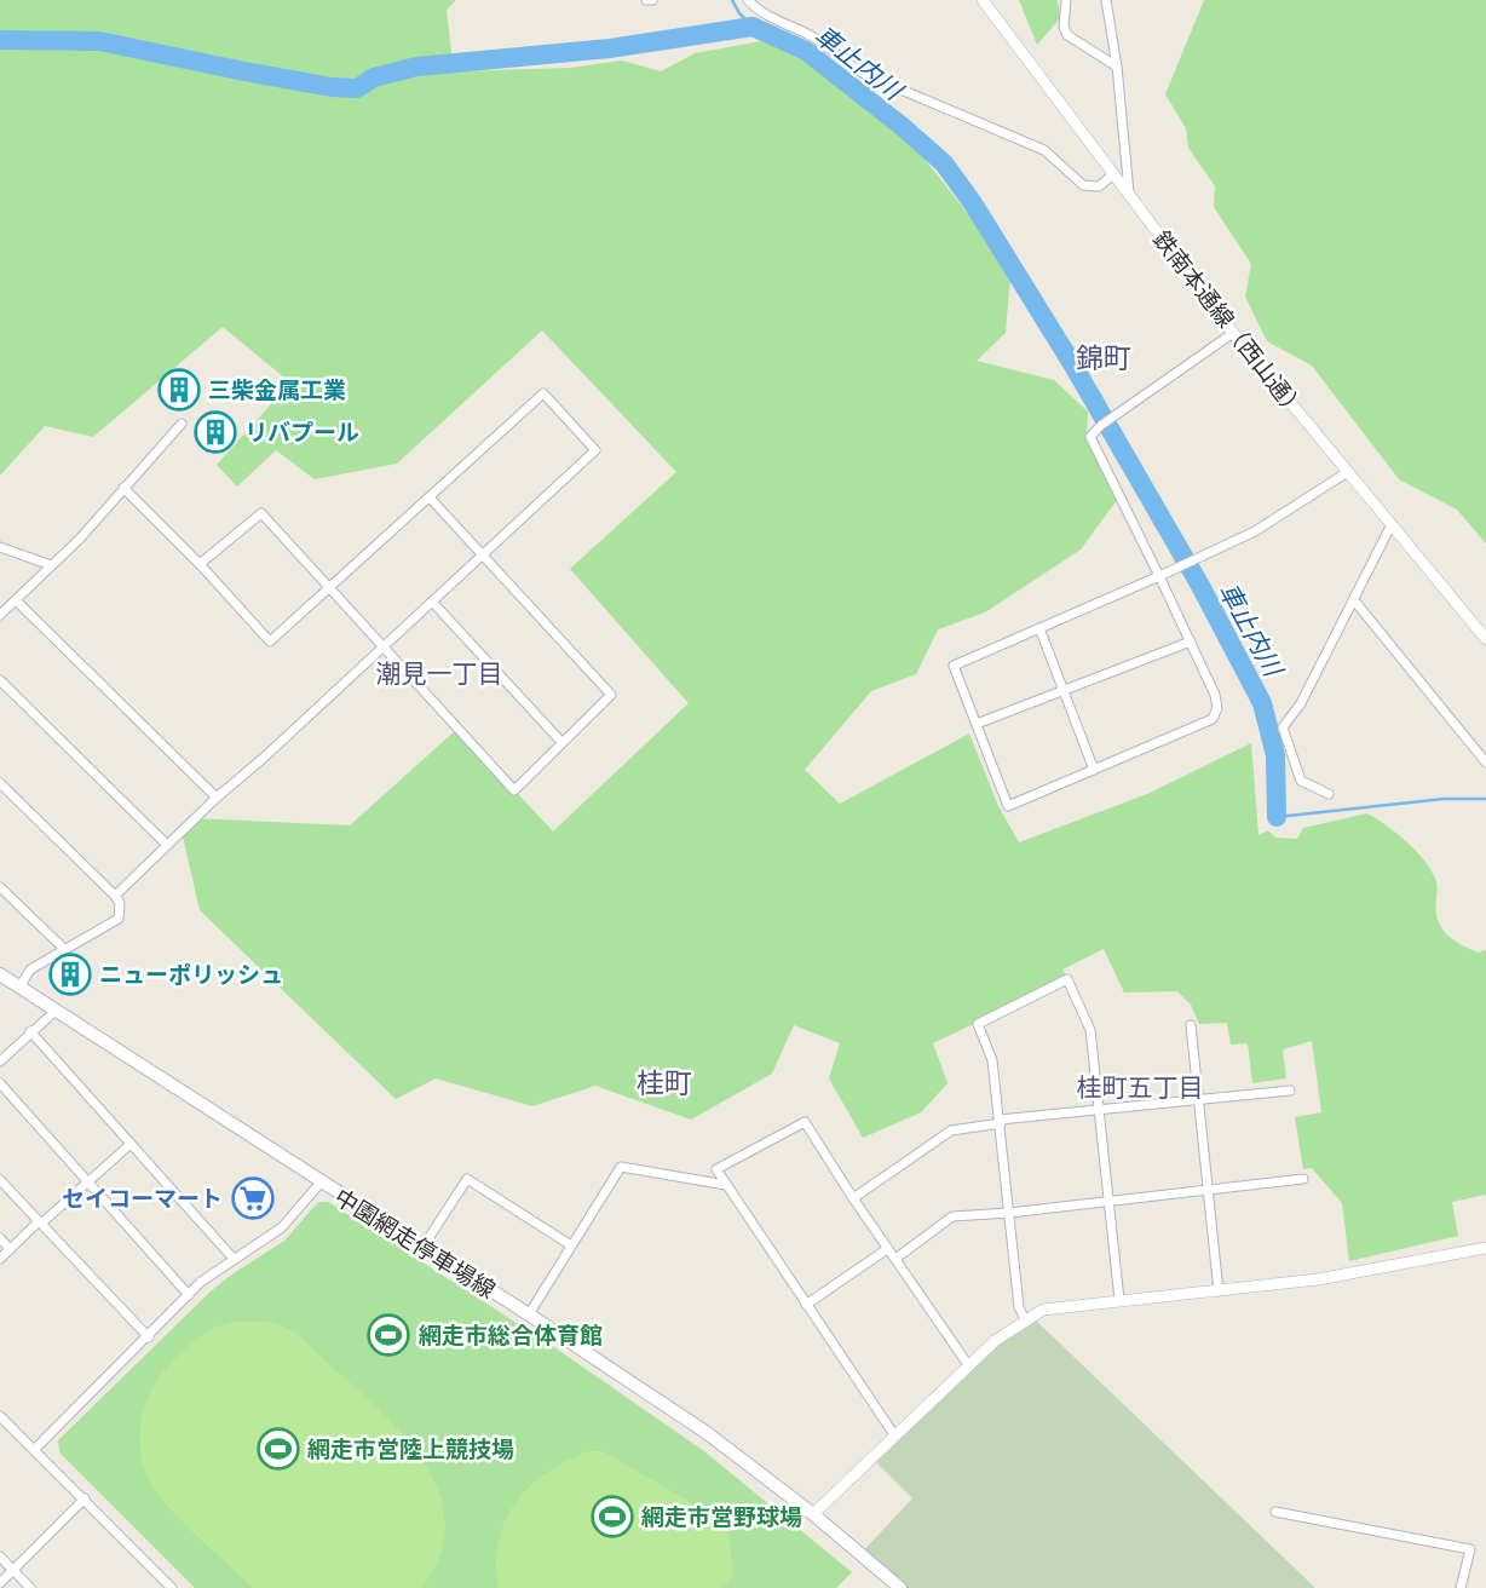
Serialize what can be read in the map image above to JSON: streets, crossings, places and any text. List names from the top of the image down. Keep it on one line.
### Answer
{"streets":{"main road":["中園網走停車場線"],"street":["鉄南本通線（西山通）"]},"districts":["錦町","潮見一丁目","桂町","桂町五丁目"],"water":["車止内川"],"places":{"building":["三柴金属工業","リバプール","ニューポリッシュ"],"supermarket":["セイコーマート"],"sports":["網走市総合体育館","網走市営陸上競技場","網走市営野球場"]}}
